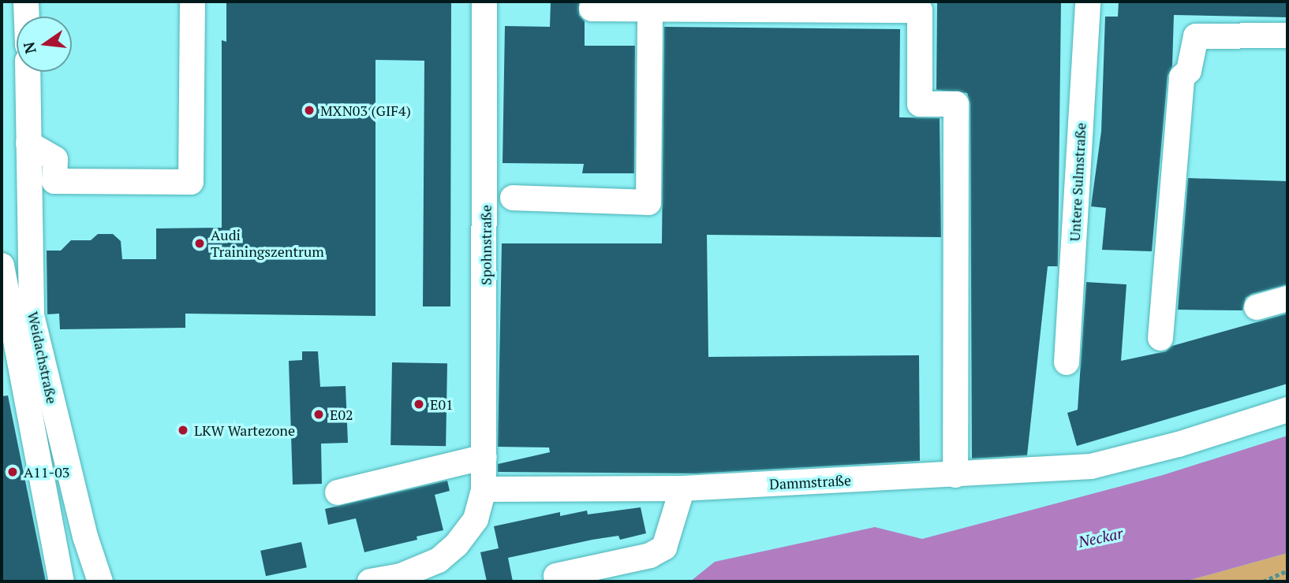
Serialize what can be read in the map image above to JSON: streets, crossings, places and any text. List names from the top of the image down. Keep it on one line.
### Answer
{"streets":{"street":["Untere Sulmstraße","Spohnstraße","Weidachstraße","Dammstraße"]},"crossings":[["Spohnstraße","Dammstraße"]],"water":["Neckar"],"places":["MXN03 (GIF4)","Audi Trainingszentrum","E01","E02","LKW Wartezone","A11-03"],"north":"left"}
